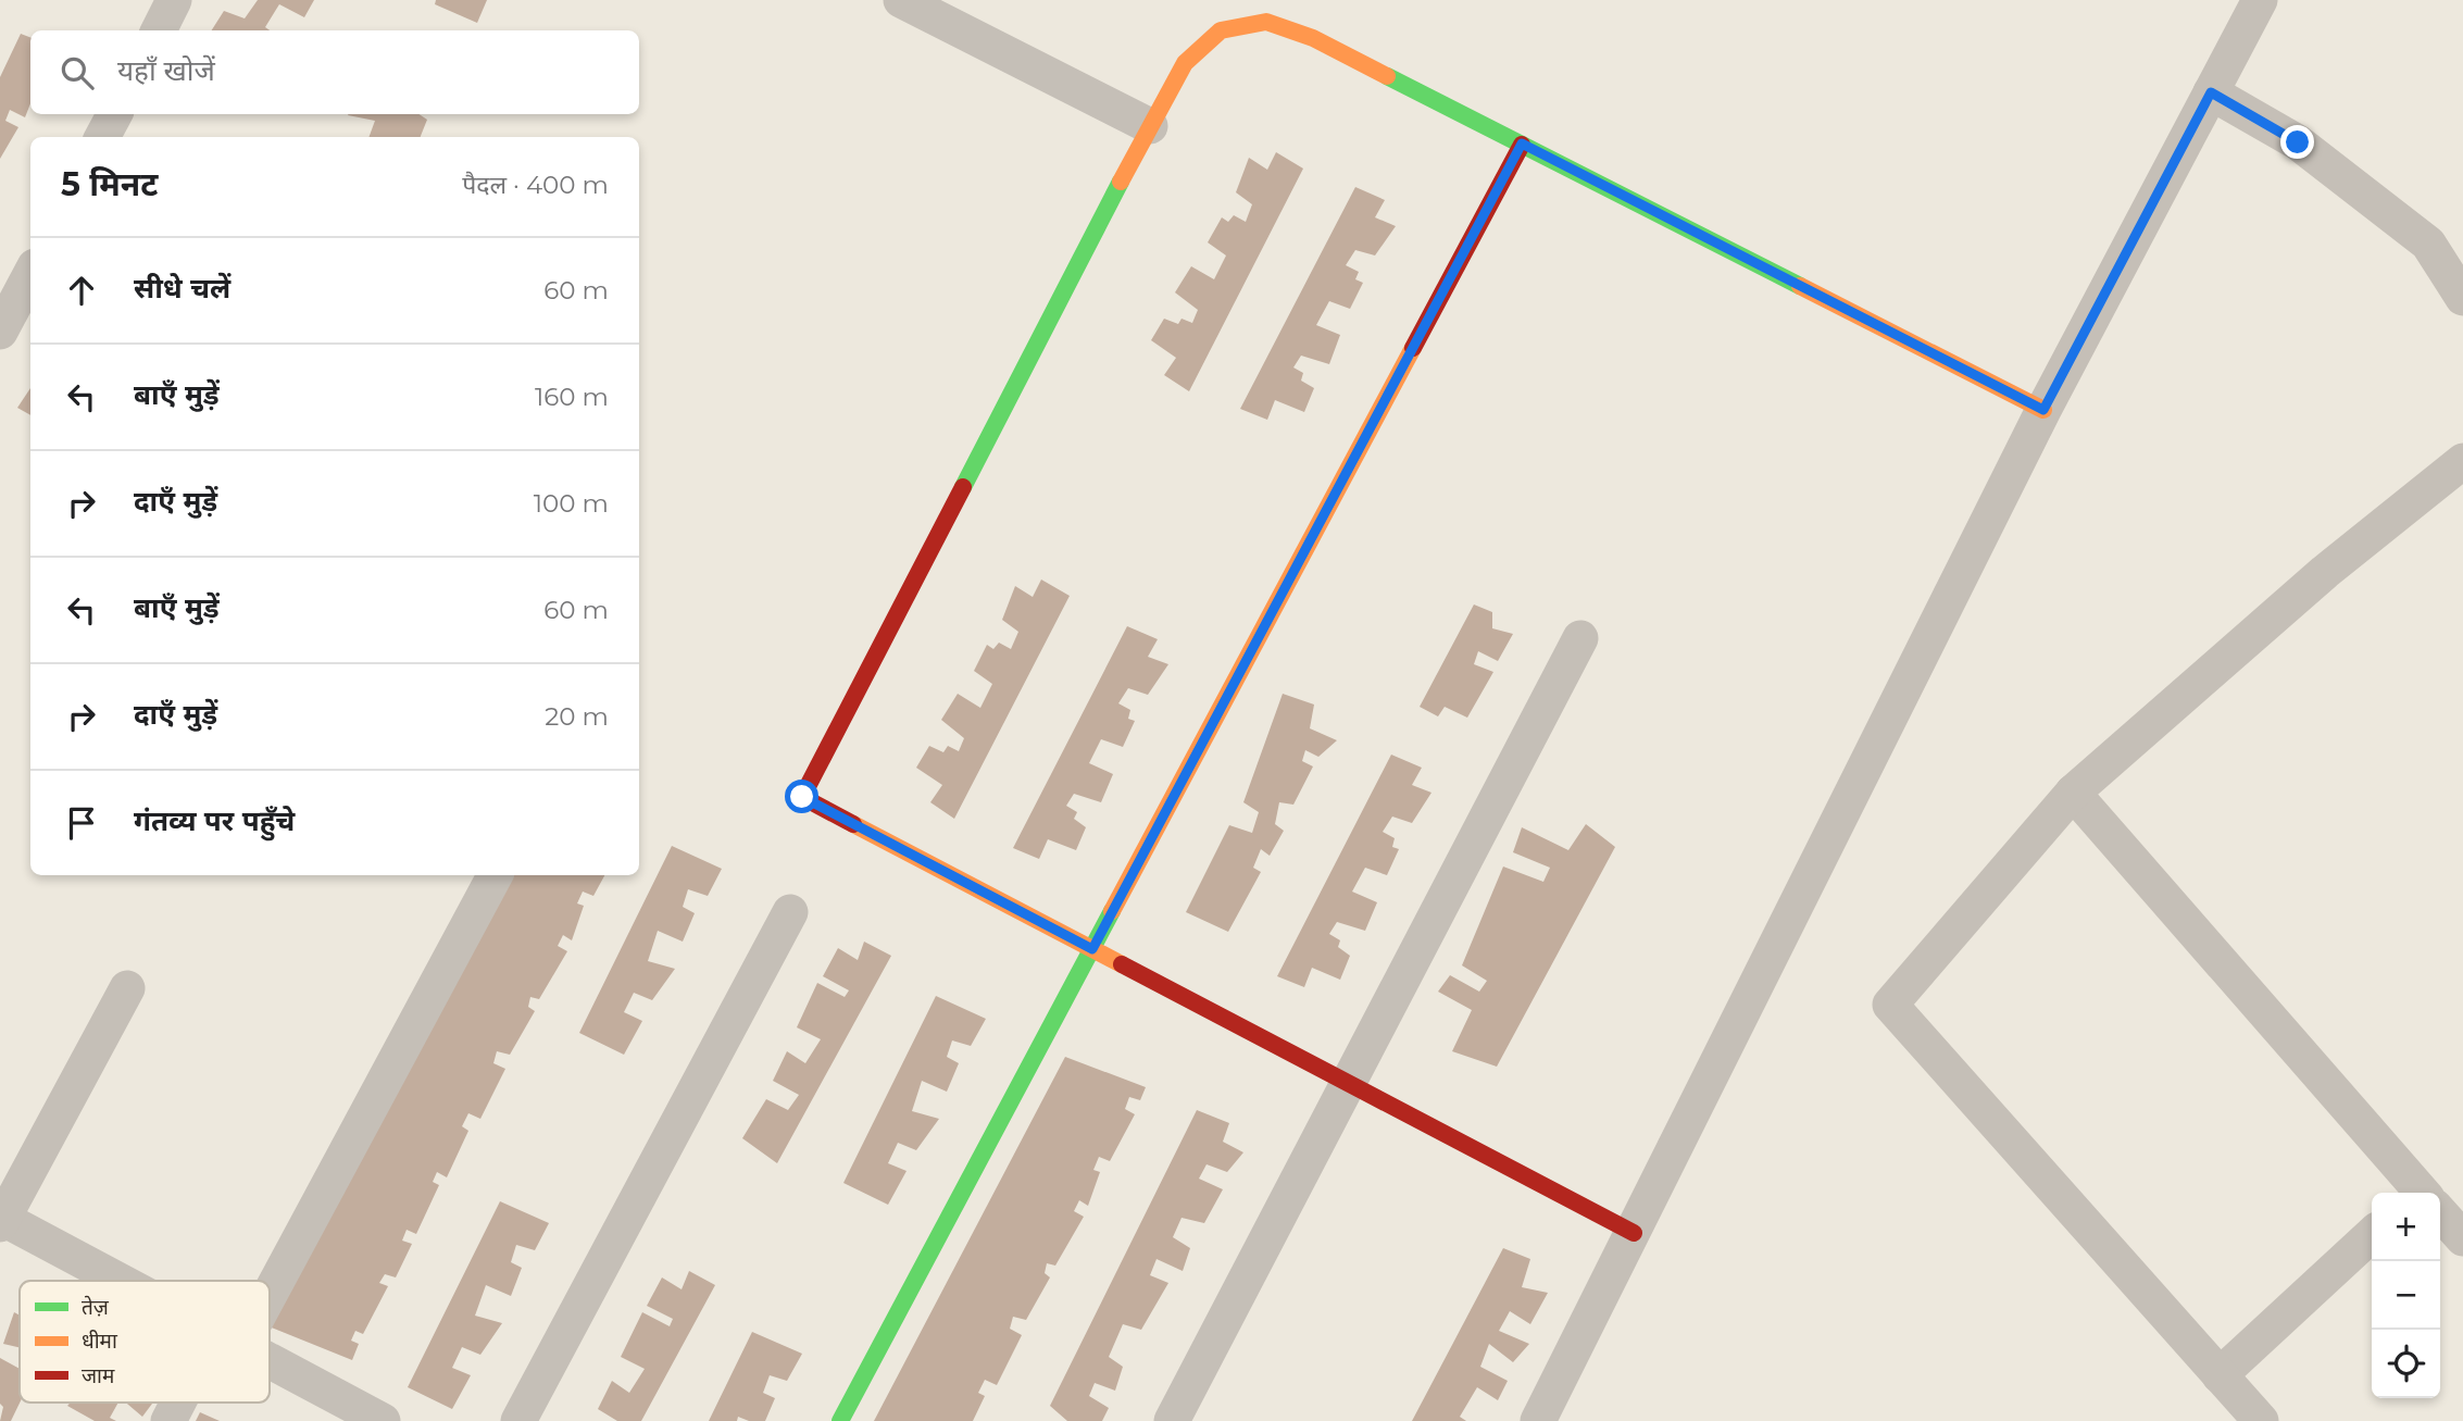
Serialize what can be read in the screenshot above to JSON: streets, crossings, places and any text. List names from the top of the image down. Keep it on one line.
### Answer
{"legend":["तेज़","धीमा","जाम"],"page":{"search":"यहाँ खोजें","heading":["5 मिनट","पैदल · 400 m"],"list":[["सीधे चलें","60 m"],["बाएँ मुड़ें","160 m"],["दाएँ मुड़ें","100 m"],["बाएँ मुड़ें","60 m"],["दाएँ मुड़ें","20 m"],"गंतव्य पर पहुँचे"],"map_buttons":["+","−"]}}
